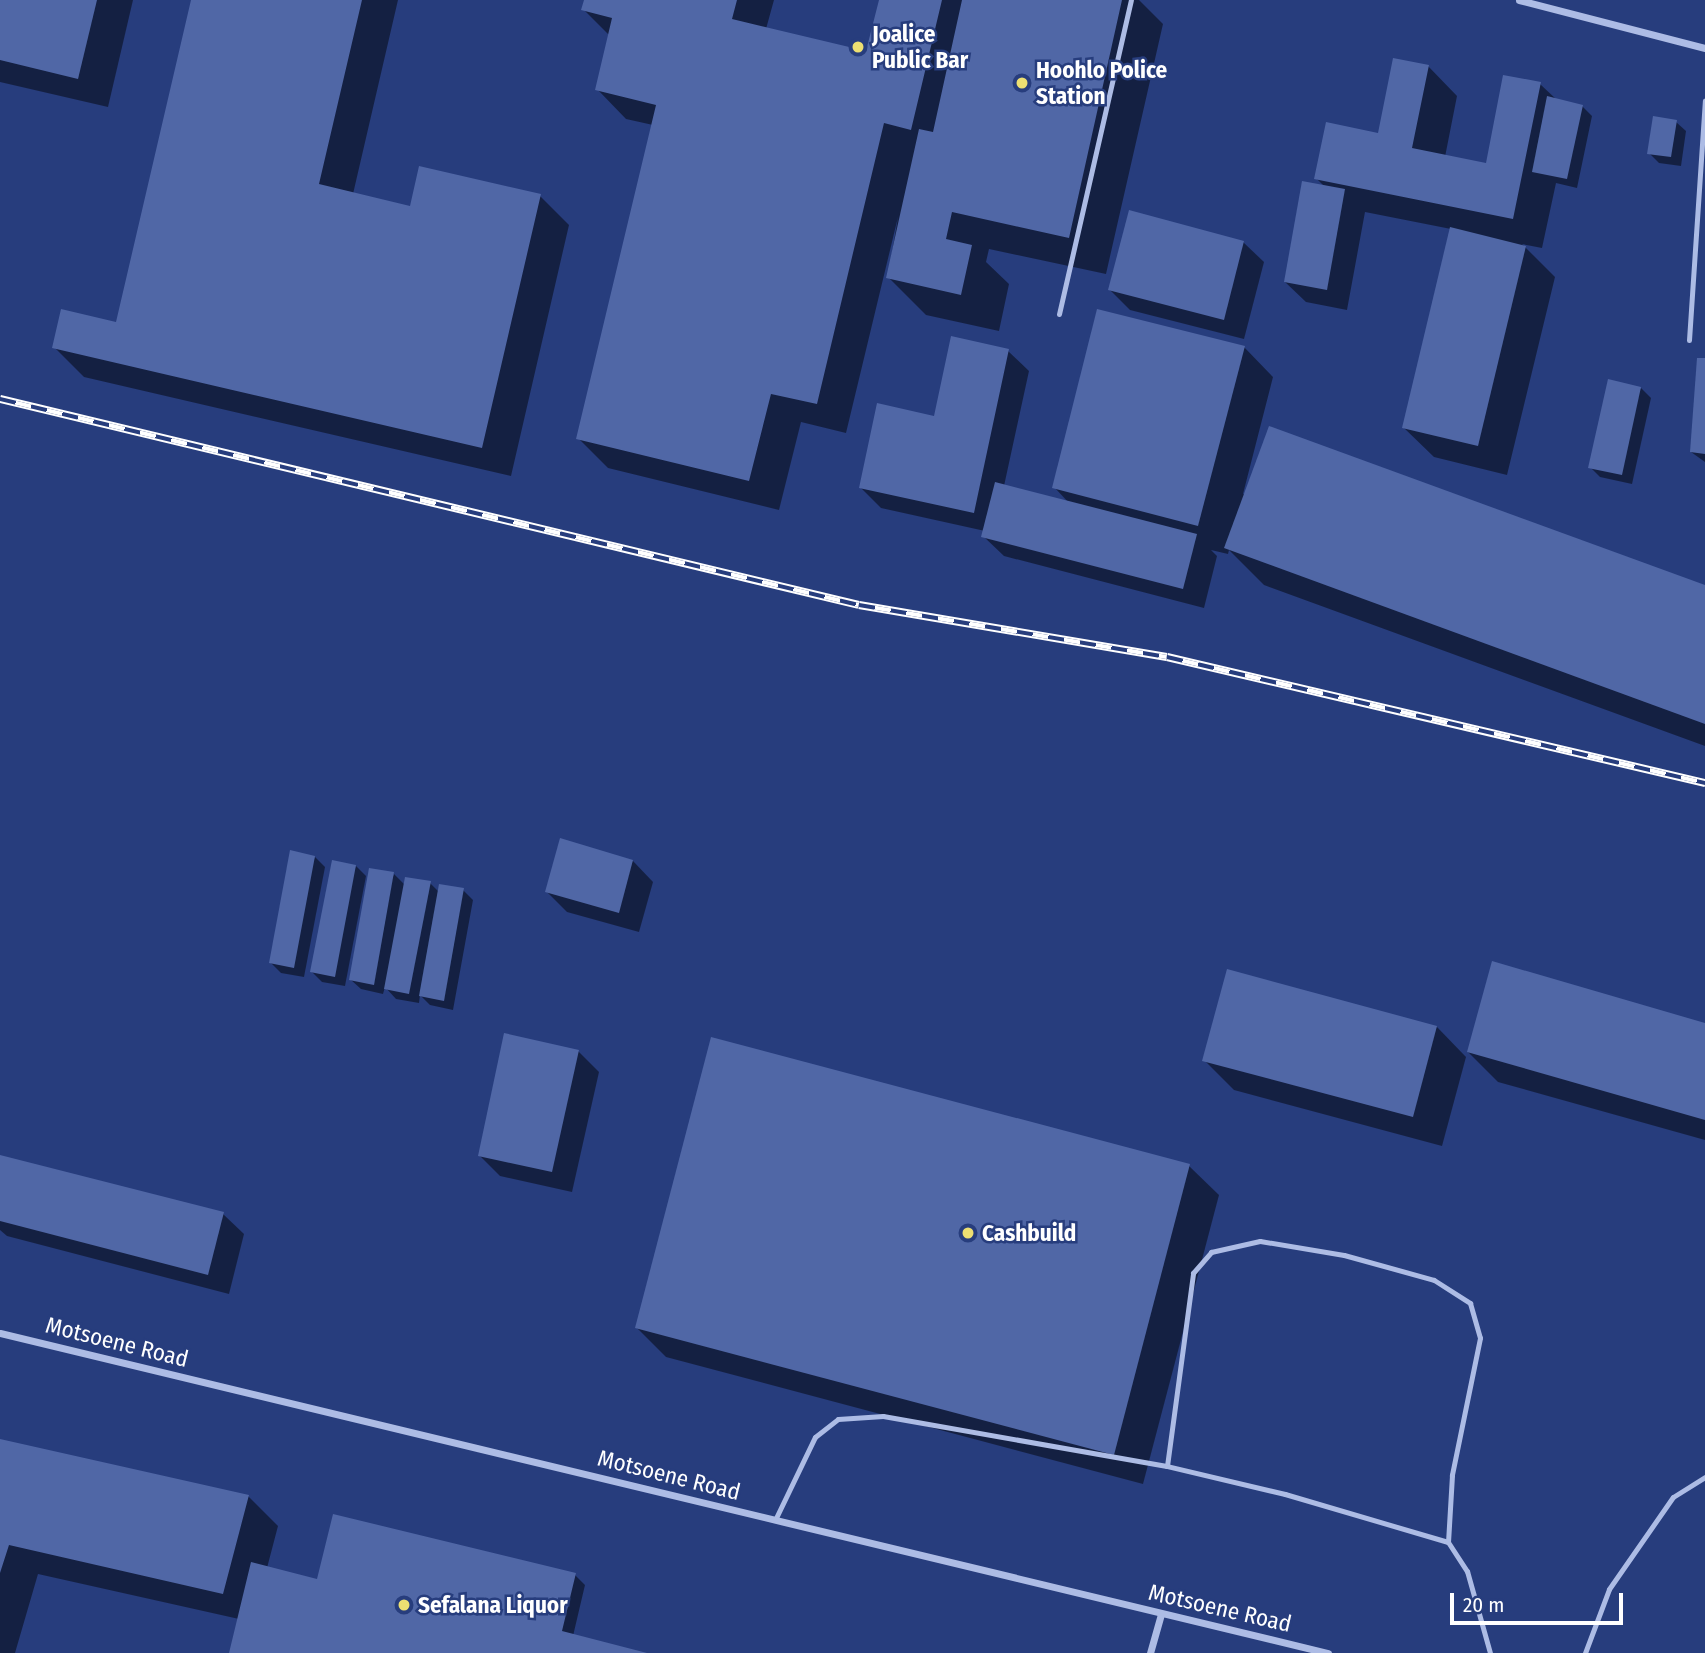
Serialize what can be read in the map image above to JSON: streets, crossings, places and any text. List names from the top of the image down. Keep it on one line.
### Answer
{"streets":{"street":["Motsoene Road"]},"places":["Joalice Public Bar","Hoohlo Police Station","Cashbuild","Sefalana Liquor"],"scale_bar":"20 m"}
